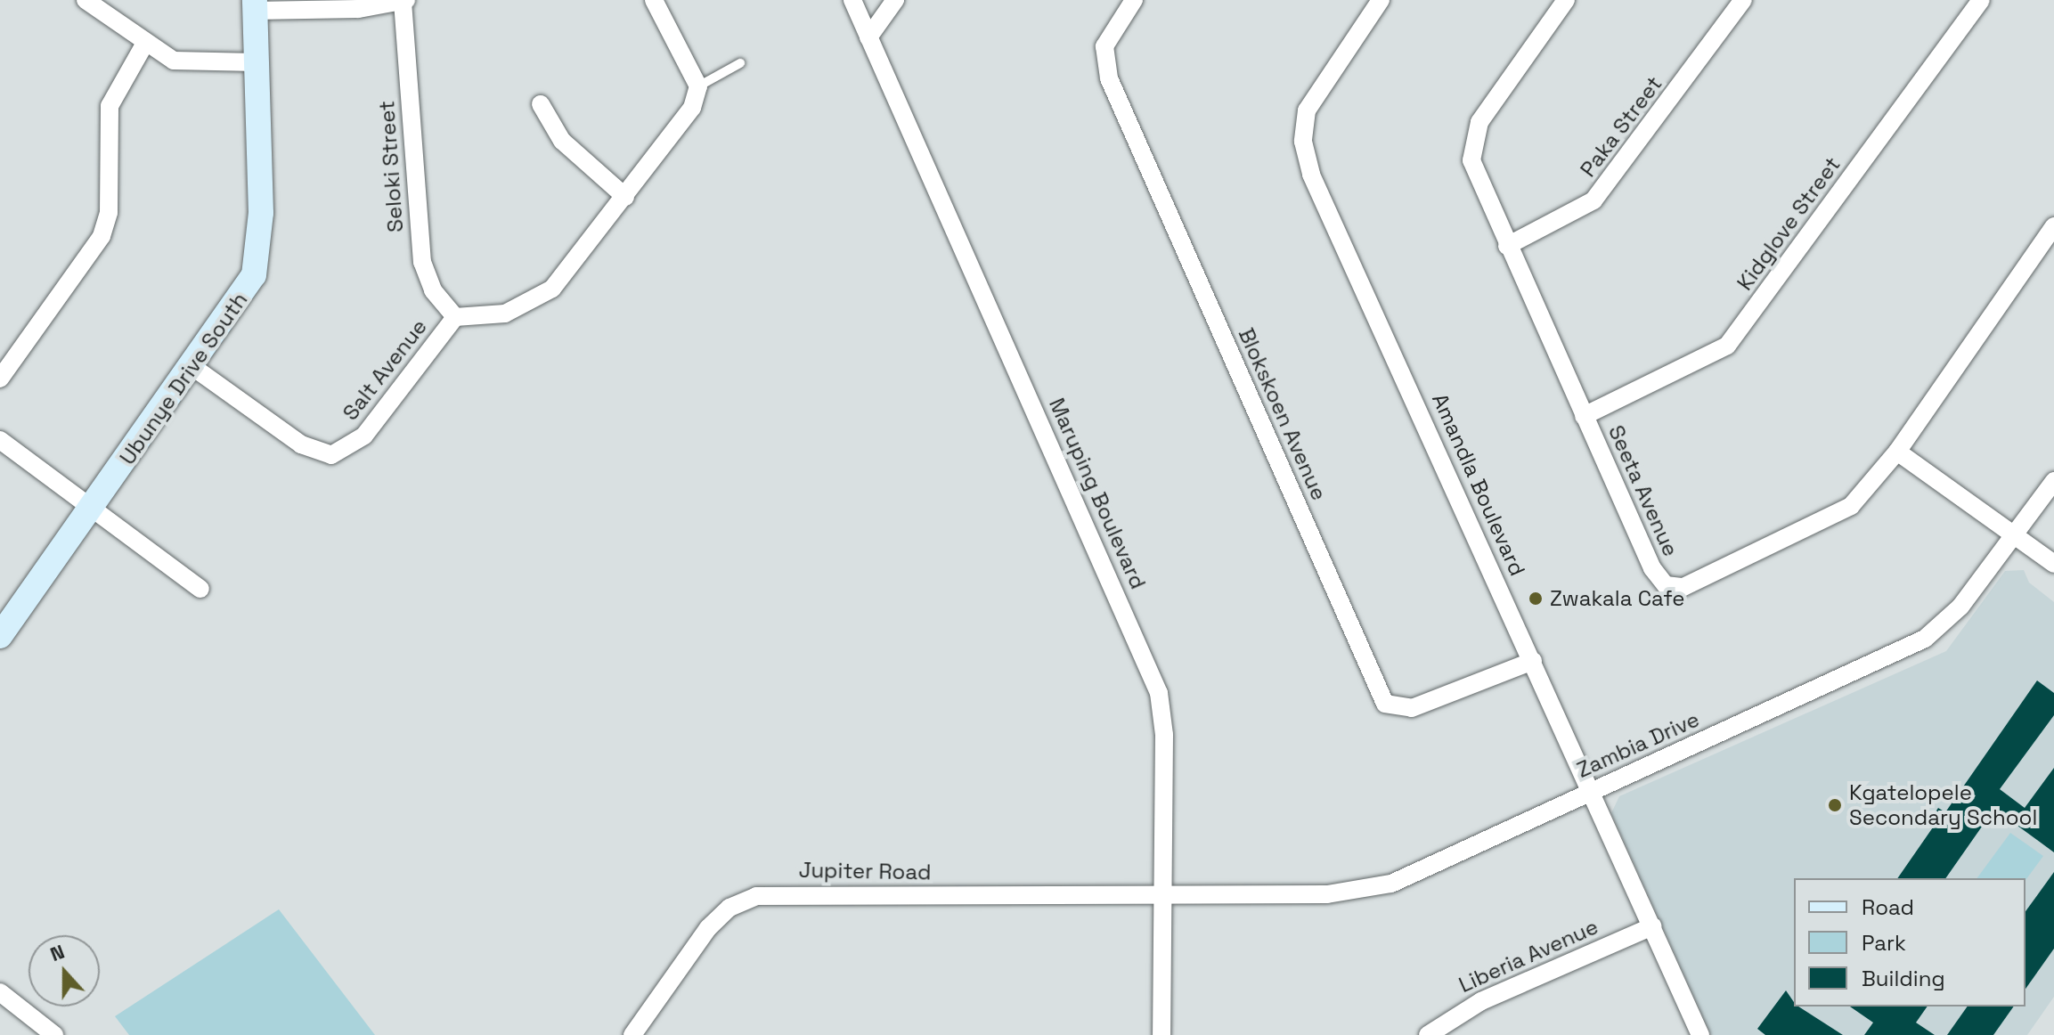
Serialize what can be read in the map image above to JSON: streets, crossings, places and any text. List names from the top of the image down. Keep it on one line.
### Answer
{"streets":{"street":["Paka Street","Seloki Street","Kidglove Street","Salt Avenue","Ubunye Drive South","Blokskoen Avenue","Amandla Boulevard","Seeta Avenue","Maruping Boulevard","Zambia Drive","Jupiter Road","Liberia Avenue"]},"crossings":[["Paka Street","Seeta Avenue"],["Seloki Street","Salt Avenue"],["Kidglove Street","Seeta Avenue"],["Salt Avenue","Ubunye Drive South"],["Blokskoen Avenue","Amandla Boulevard"],["Amandla Boulevard","Zambia Drive"],["Amandla Boulevard","Liberia Avenue"],["Maruping Boulevard","Zambia Drive"],["Maruping Boulevard","Jupiter Road"],["Zambia Drive","Jupiter Road"]],"places":["Zwakala Cafe","Kgatelopele Secondary School"],"legend":["Road","Park","Building"],"north":"top"}
